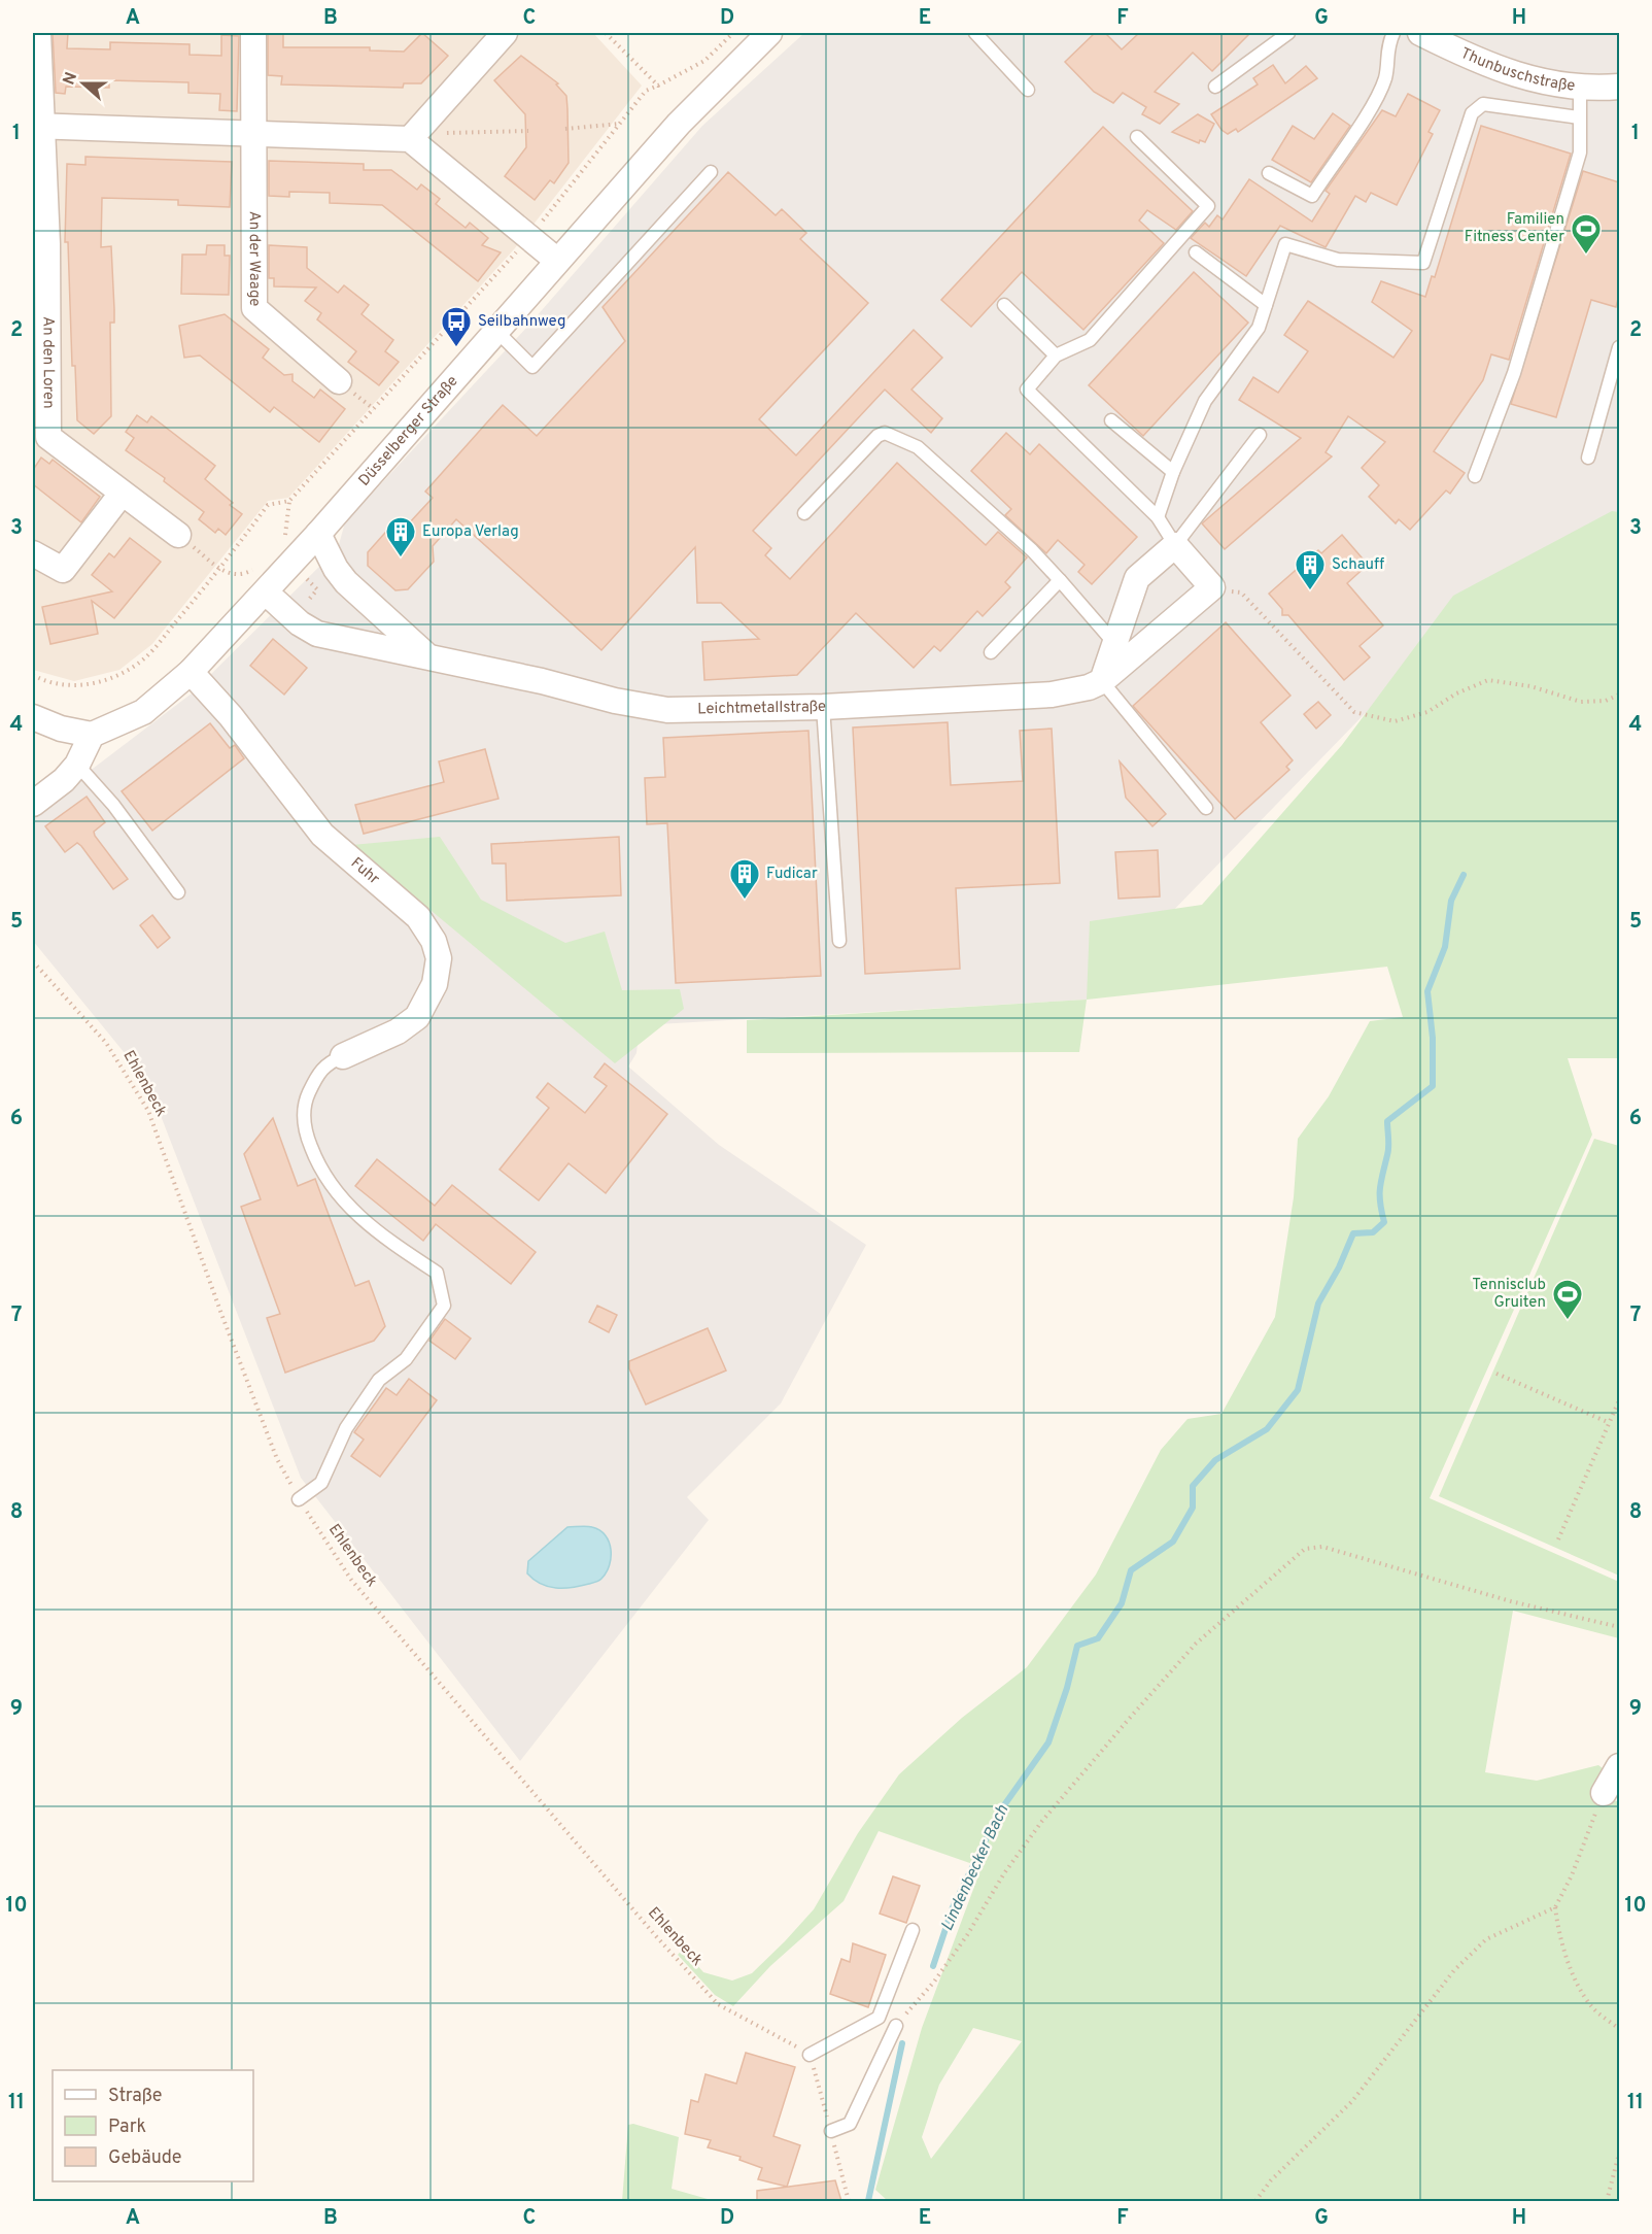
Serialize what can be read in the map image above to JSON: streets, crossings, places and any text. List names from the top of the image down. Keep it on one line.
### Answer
{"streets":{"street":["Thunbuschstraße","An der Waage","An den Loren","Düsselberger Straße","Leichtmetallstraße","Fuhr"],"path":["Ehlenbeck"]},"crossings":[["Düsselberger Straße","Leichtmetallstraße"],["Düsselberger Straße","Fuhr"]],"water":["Lindenbecker Bach"],"places":{"sports":["Familien Fitness Center","Tennisclub Gruiten"],"bus stop":["Seilbahnweg"],"building":["Europa Verlag","Schauff","Fudicar"]},"legend":["Straße","Park","Gebäude"],"north":"left","grid":{"columns":["A","B","C","D","E","F","G","H"],"rows":["1","2","3","4","5","6","7","8","9","10","11"]}}
